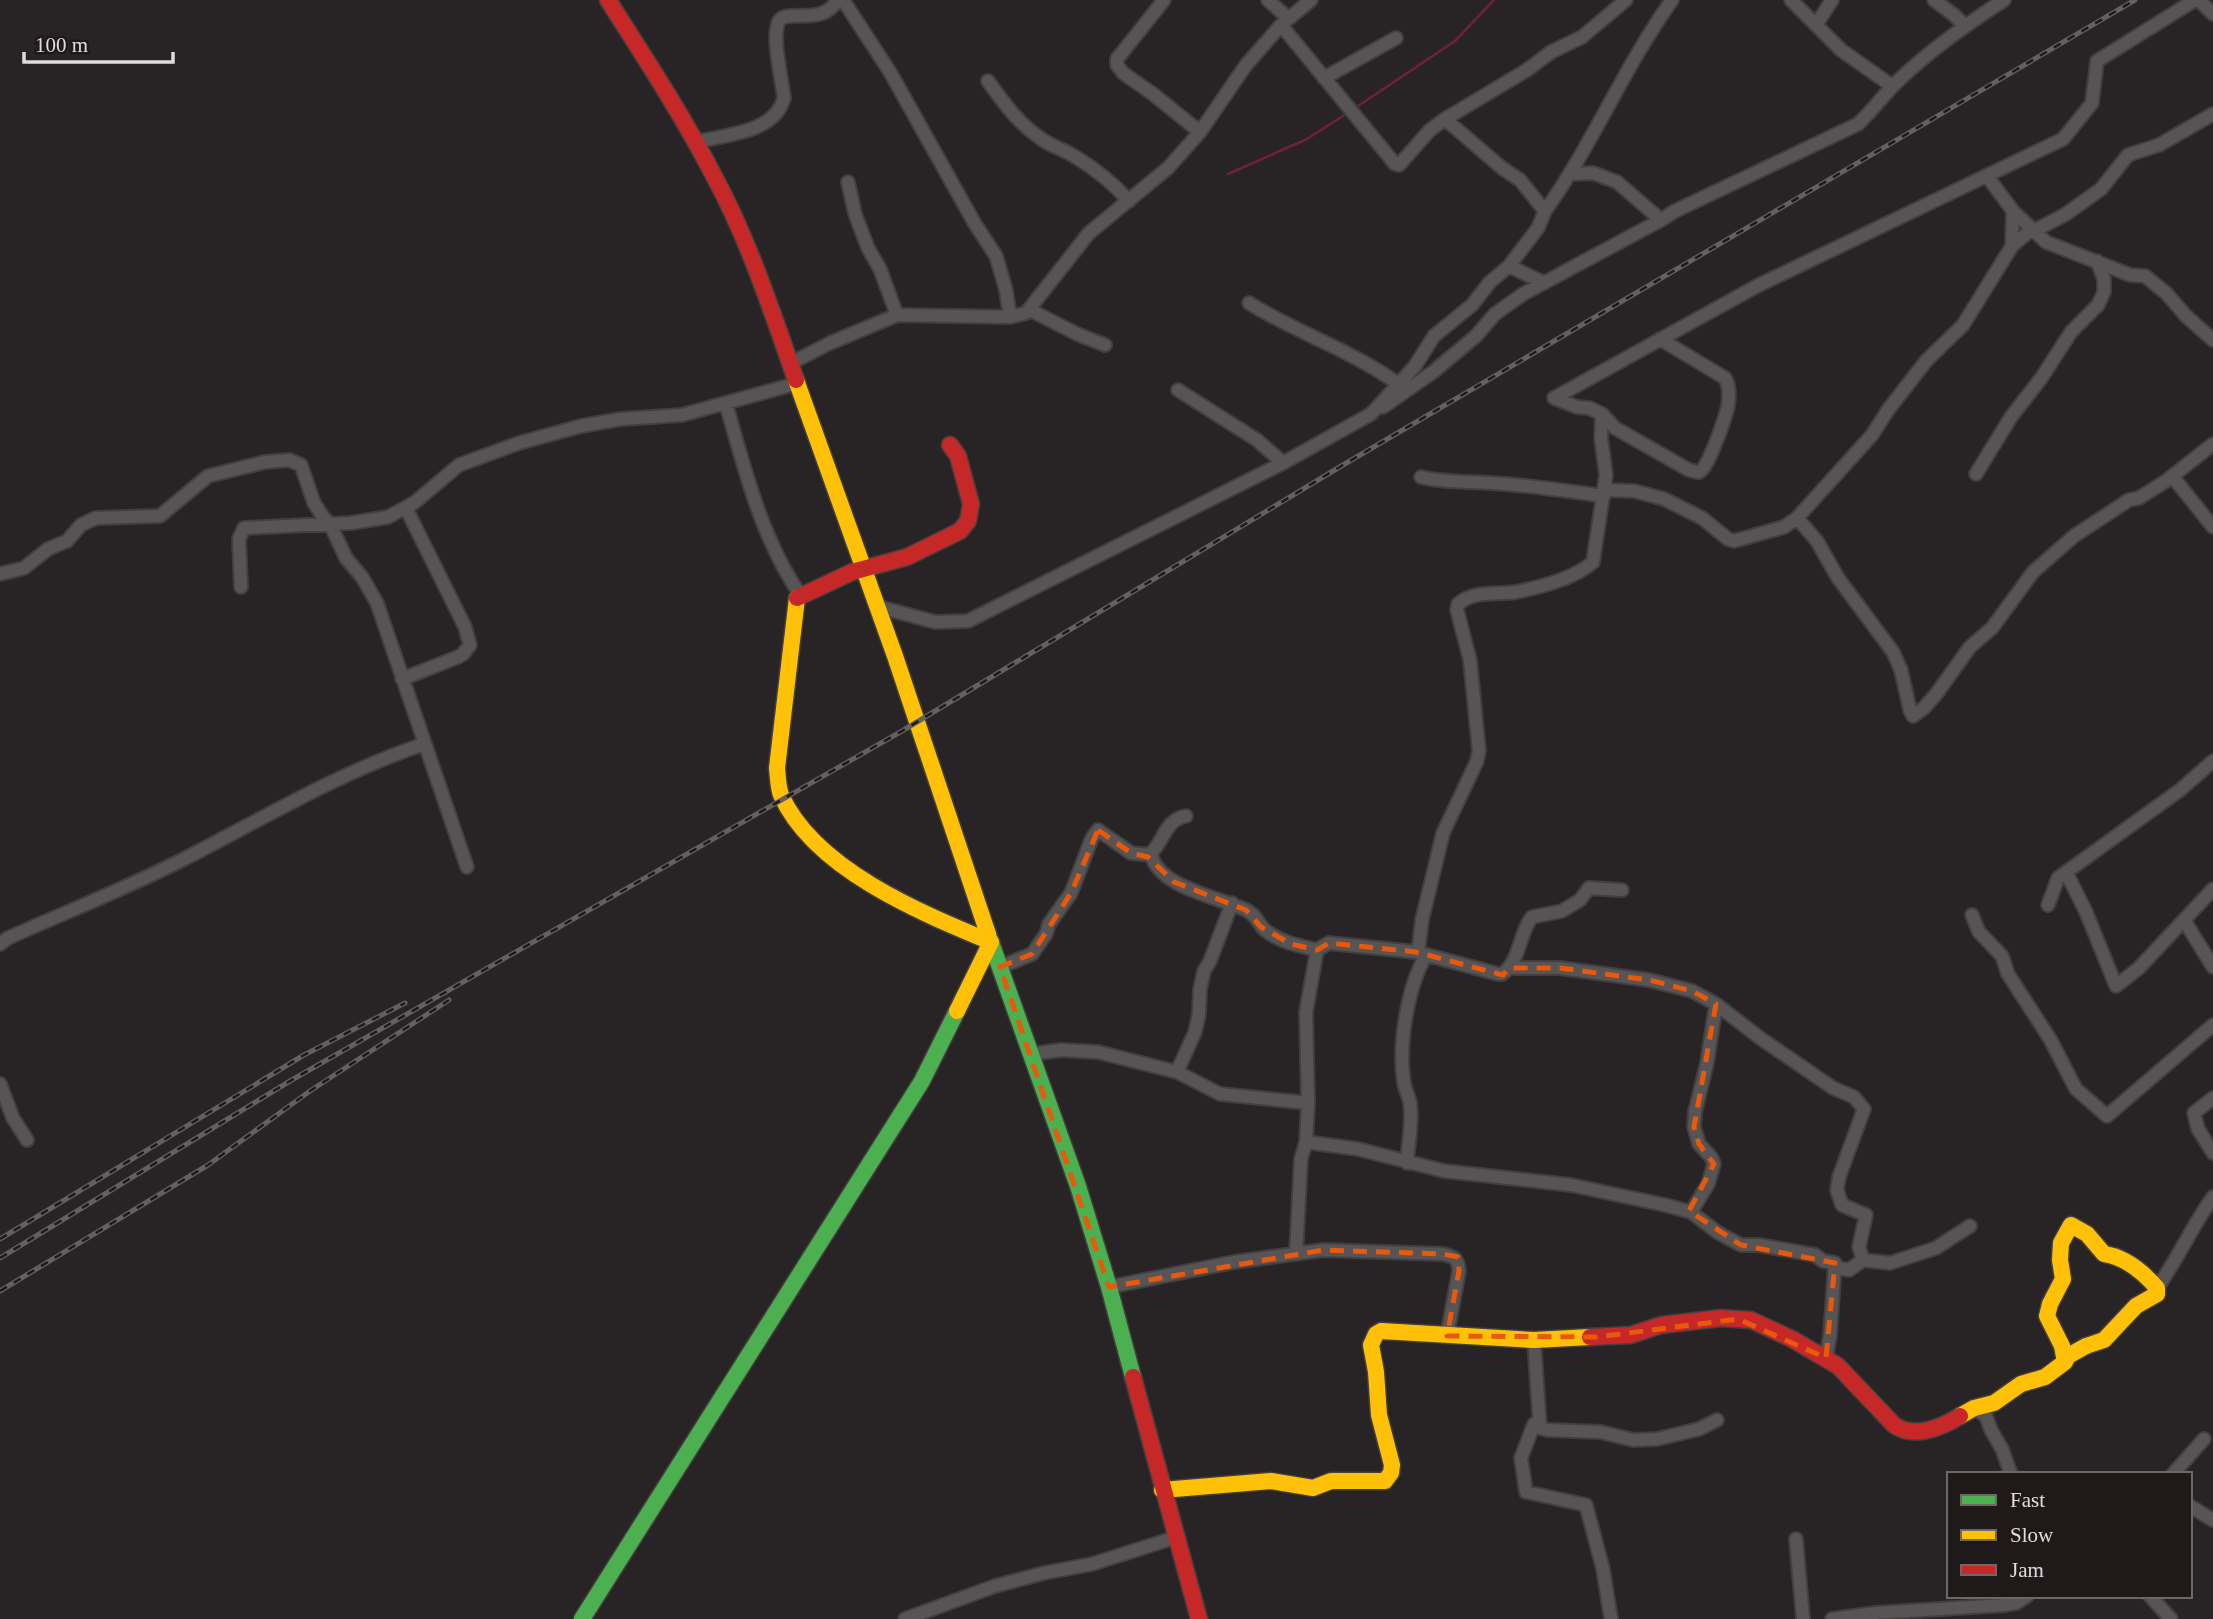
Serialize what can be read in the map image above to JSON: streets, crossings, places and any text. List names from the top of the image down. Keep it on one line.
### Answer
{"legend":["Fast","Slow","Jam"],"scale_bar":"100 m"}
